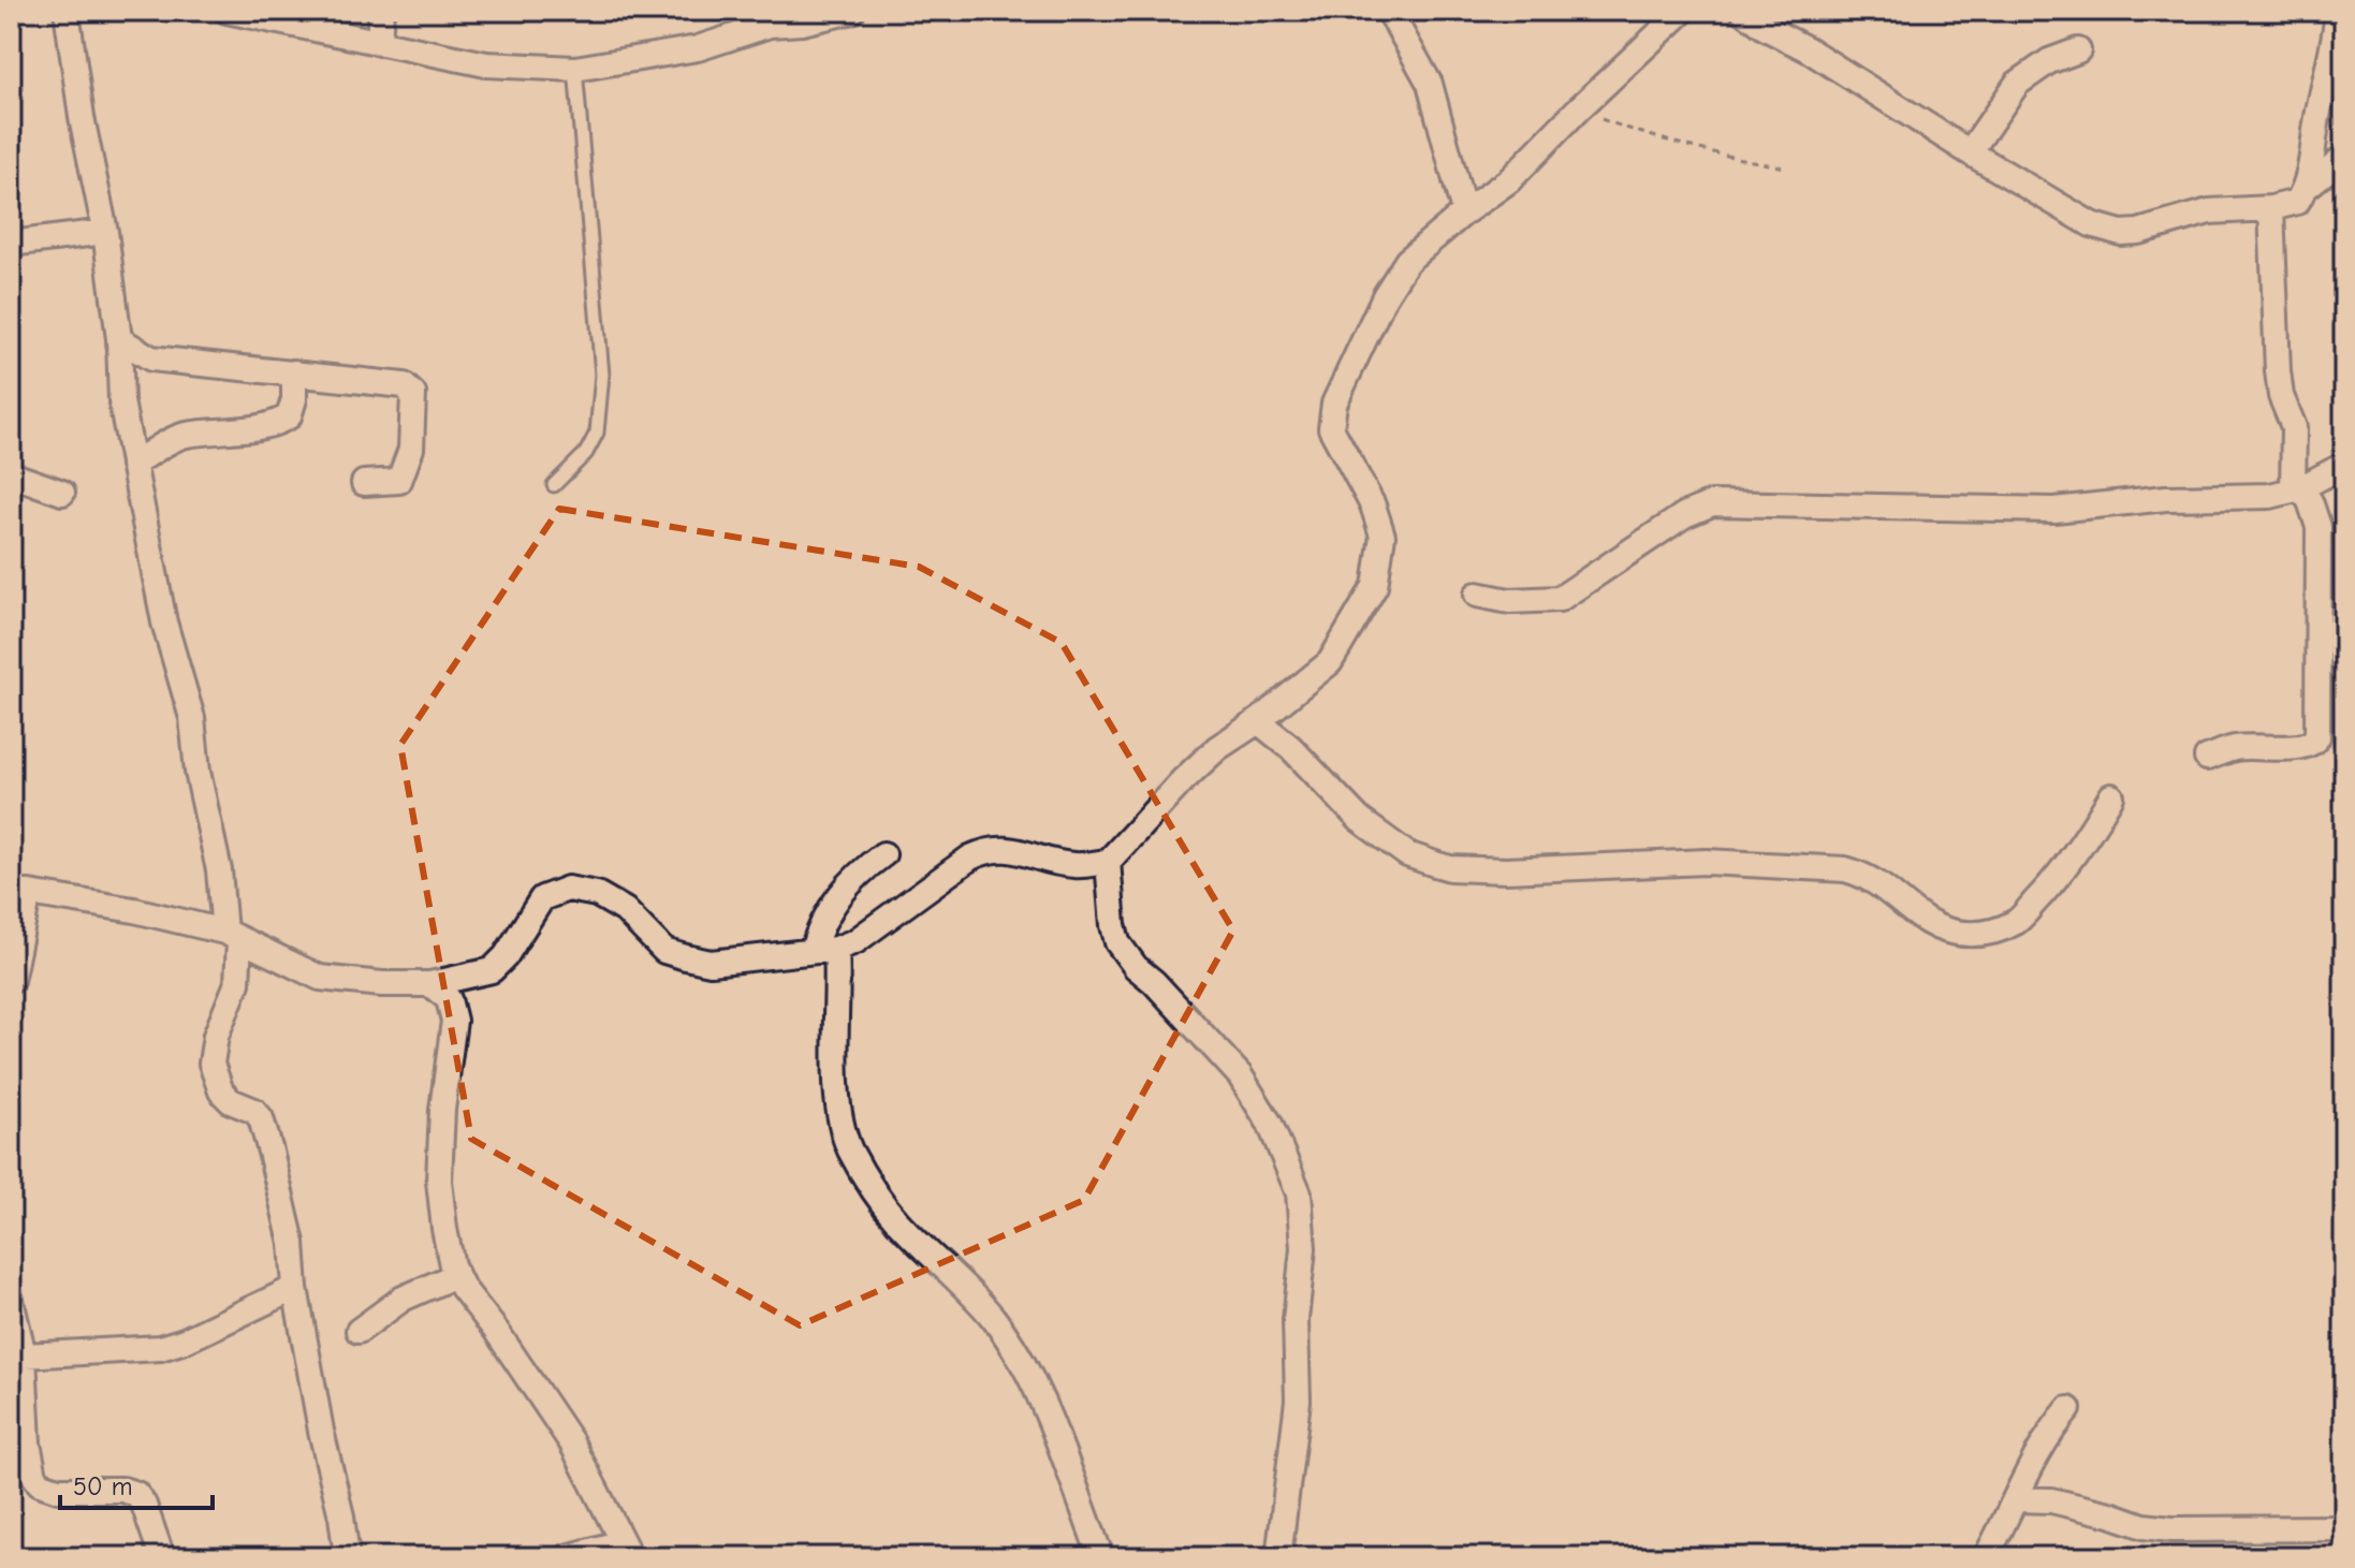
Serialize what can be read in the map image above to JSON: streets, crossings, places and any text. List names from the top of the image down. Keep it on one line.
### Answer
{"scale_bar":"50 m"}
